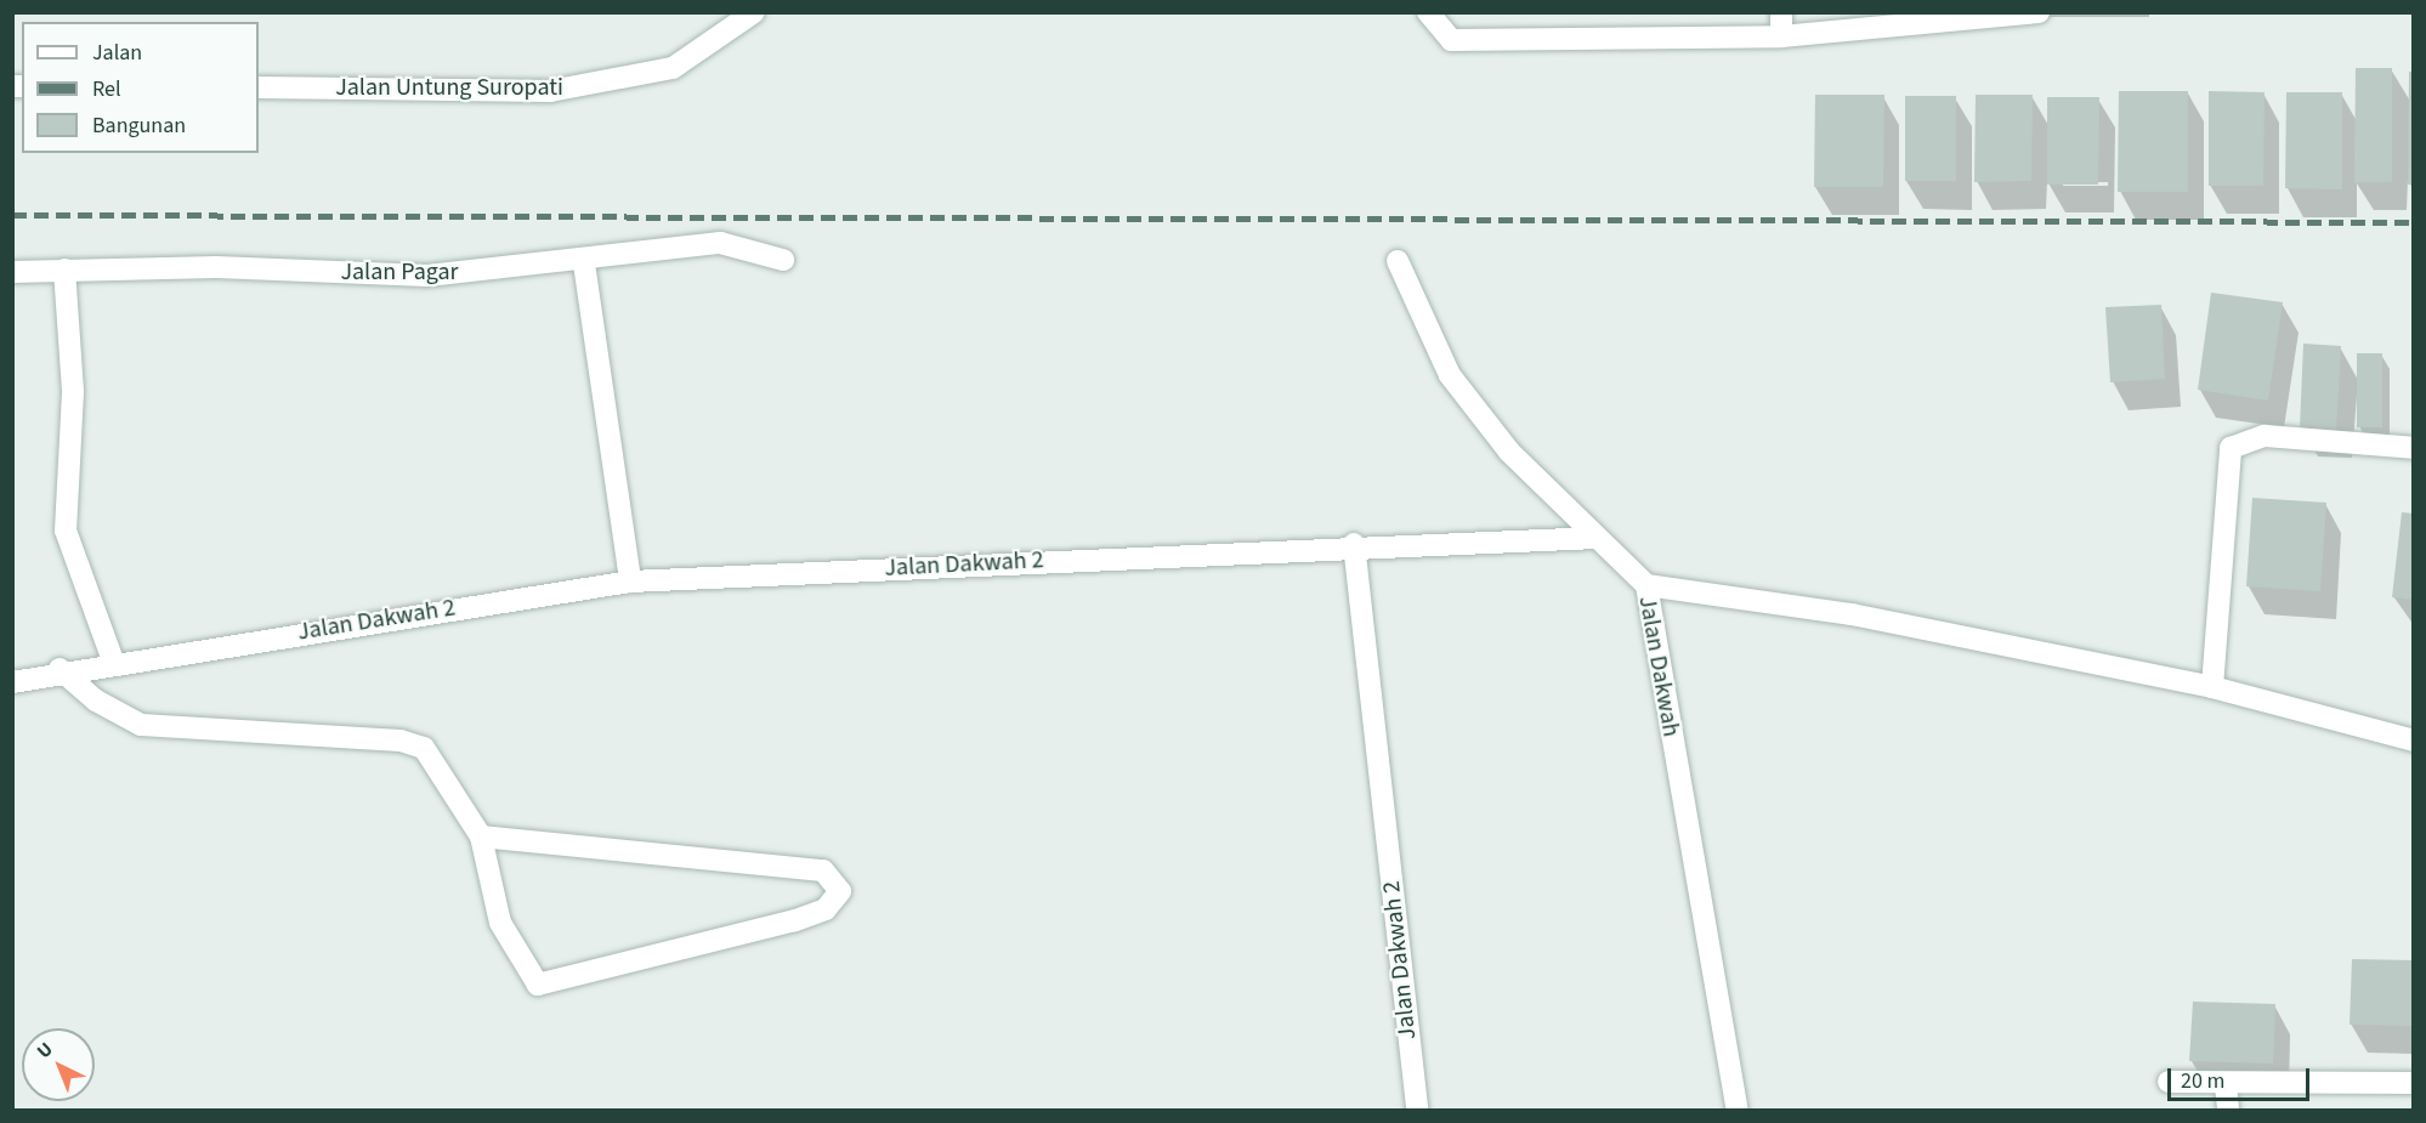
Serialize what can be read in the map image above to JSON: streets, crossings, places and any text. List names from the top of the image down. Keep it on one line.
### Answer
{"streets":{"street":["Jalan Untung Suropati","Jalan Pagar","Jalan Dakwah 2","Jalan Dakwah"]},"legend":["Jalan","Rel","Bangunan"],"scale_bar":"20 m","north":"top left"}
